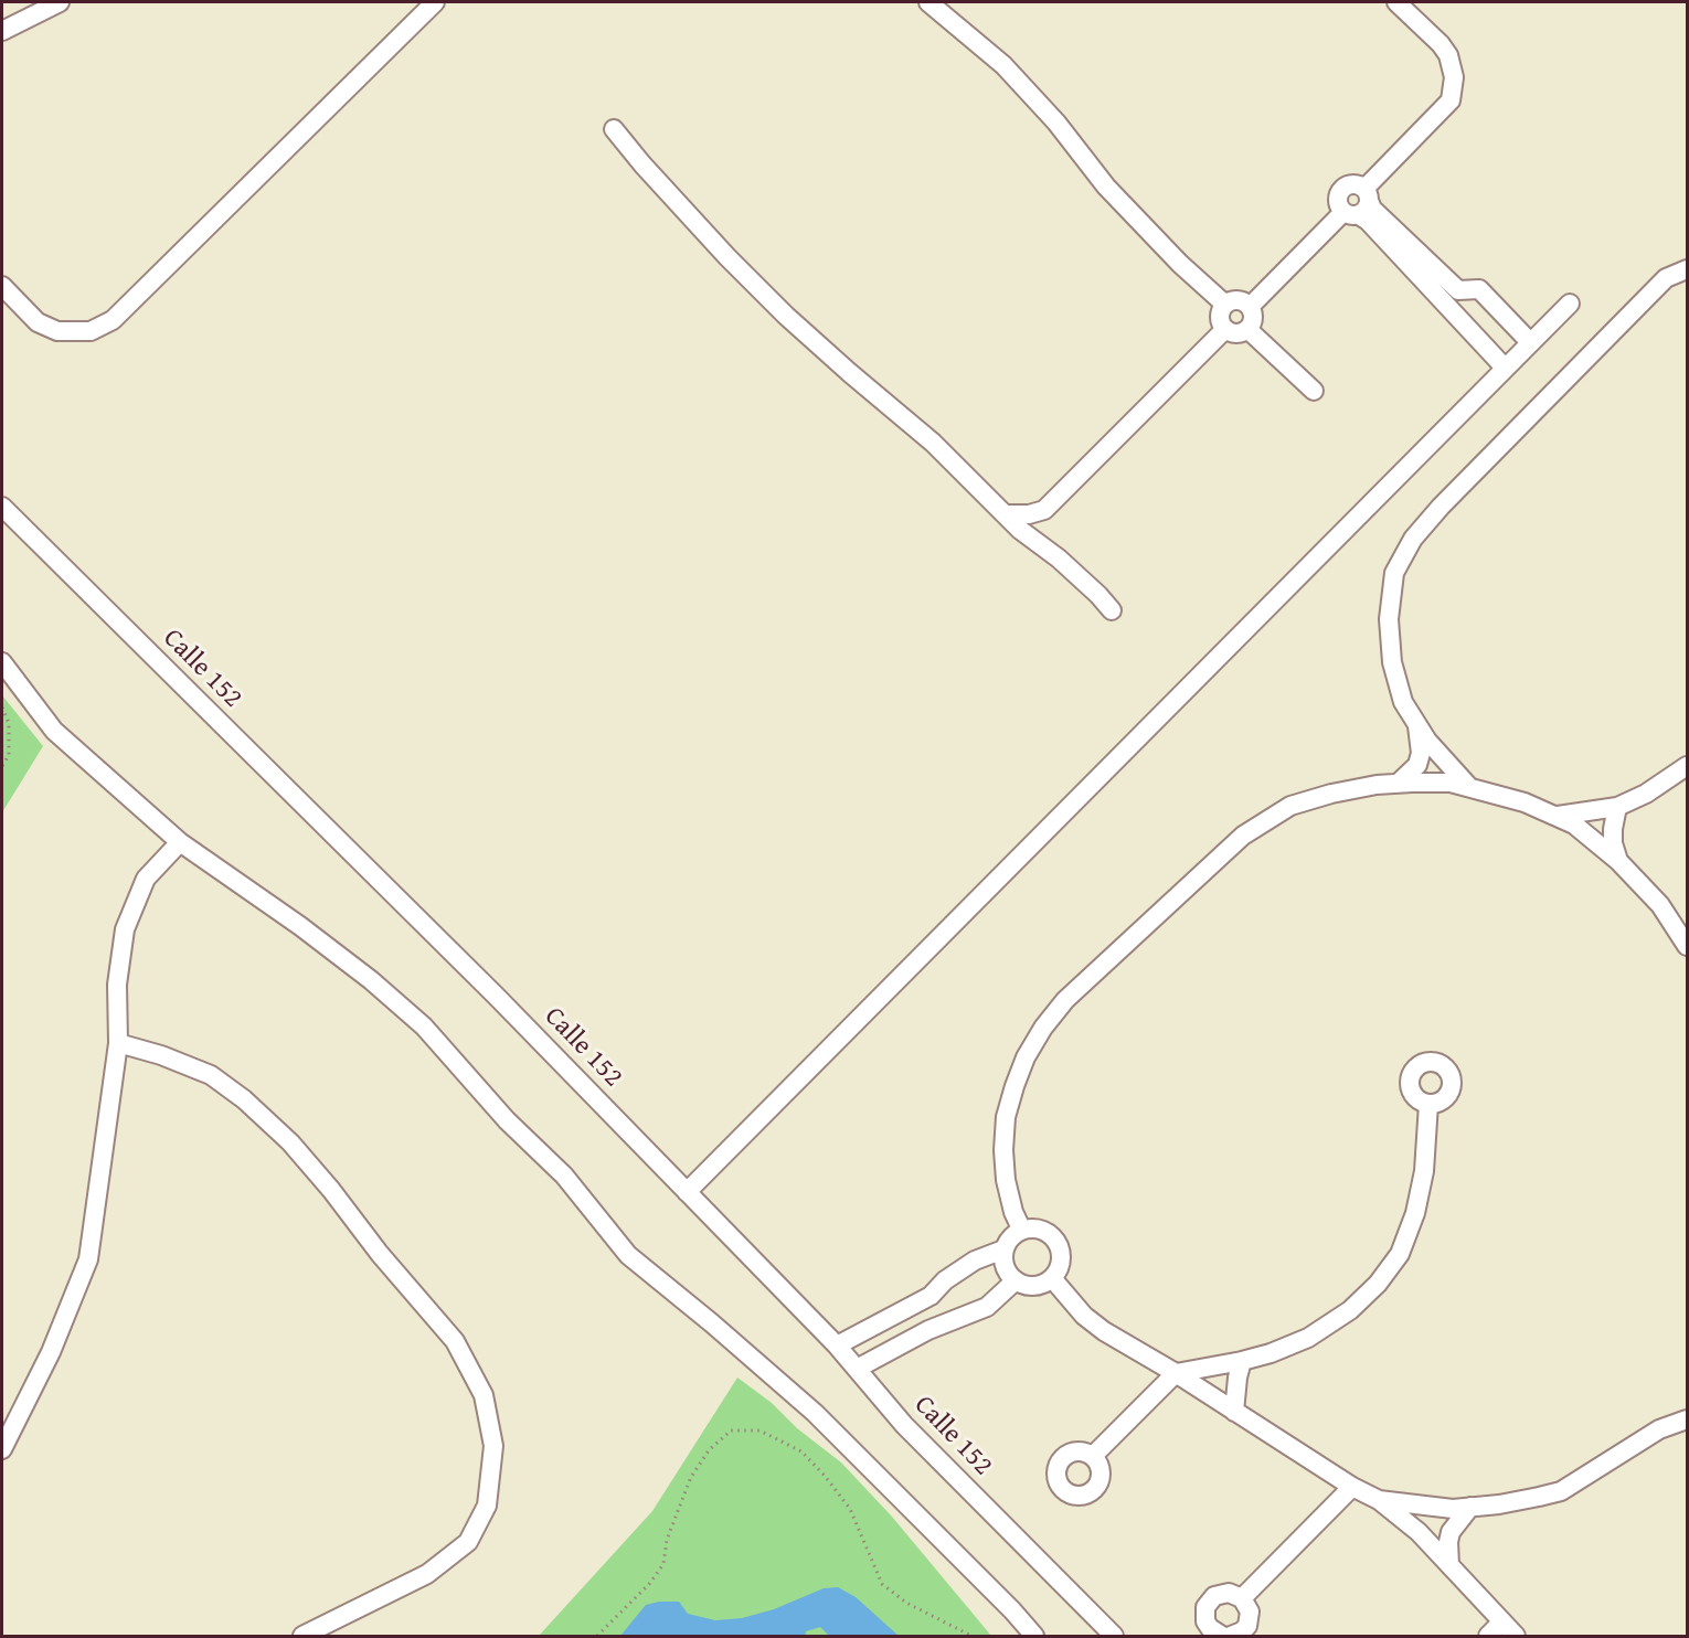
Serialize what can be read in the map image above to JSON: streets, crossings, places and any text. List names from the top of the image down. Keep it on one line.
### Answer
{"streets":{"street":["Calle 152"]}}
